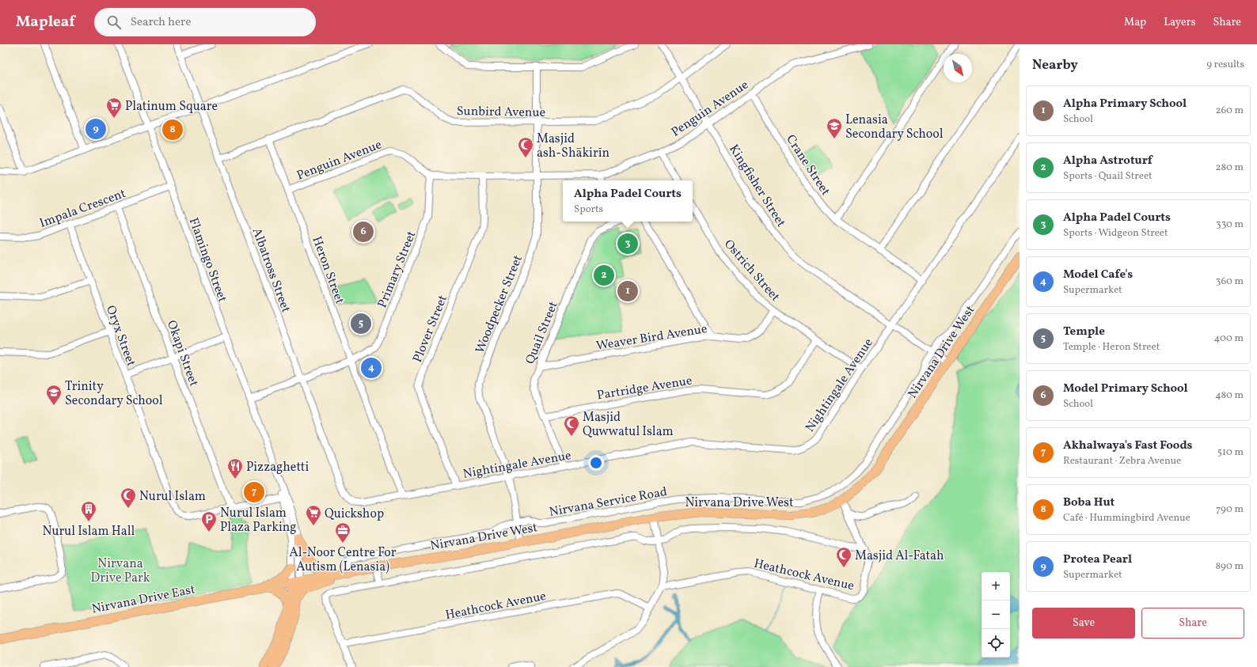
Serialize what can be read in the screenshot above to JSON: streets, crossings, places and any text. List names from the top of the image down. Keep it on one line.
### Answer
{"streets":{"main road":["Nirvana Drive West","Nirvana Drive East"],"street":["Penguin Avenue","Sunbird Avenue","Crane Street","Kingfisher Street","Impala Crescent","Flamingo Street","Primary Street","Albatross Street","Heron Street","Ostrich Street","Woodpecker Street","Plover Street","Quail Street","Oryx Street","Weaver Bird Avenue","Okapi Street","Nightingale Avenue","Partridge Avenue","Nirvana Service Road","Heathcock Avenue"]},"crossings":[["Penguin Avenue","Crane Street"],["Penguin Avenue","Kingfisher Street"],["Penguin Avenue","Primary Street"],["Penguin Avenue","Heron Street"],["Penguin Avenue","Woodpecker Street"],["Penguin Avenue","Plover Street"],["Sunbird Avenue","Kingfisher Street"],["Sunbird Avenue","Albatross Street"],["Sunbird Avenue","Heron Street"],["Sunbird Avenue","Woodpecker Street"],["Crane Street","Nightingale Avenue"],["Kingfisher Street","Nirvana Drive West"],["Kingfisher Street","Nightingale Avenue"],["Kingfisher Street","Nirvana Service Road"],["Impala Crescent","Flamingo Street"],["Impala Crescent","Oryx Street"],["Impala Crescent","Okapi Street"],["Flamingo Street","Primary Street"],["Flamingo Street","Nirvana Drive West"],["Flamingo Street","Nirvana Drive East"],["Primary Street","Albatross Street"],["Primary Street","Heron Street"],["Albatross Street","Nightingale Avenue"],["Heron Street","Nightingale Avenue"],["Ostrich Street","Weaver Bird Avenue"],["Ostrich Street","Nightingale Avenue"],["Ostrich Street","Partridge Avenue"],["Woodpecker Street","Nirvana Drive West"],["Woodpecker Street","Nightingale Avenue"],["Woodpecker Street","Nirvana Service Road"],["Plover Street","Nightingale Avenue"],["Quail Street","Weaver Bird Avenue"],["Quail Street","Nightingale Avenue"],["Quail Street","Partridge Avenue"],["Oryx Street","Okapi Street"],["Nirvana Drive West","Nirvana Service Road"],["Nirvana Drive West","Heathcock Avenue"],["Nirvana Drive West","Nirvana Drive East"]],"parks":["Nirvana Drive Park"],"places":{"supermarket":["Platinum Square","Quickshop"],"school or university":["Lenasia Secondary School","Trinity Secondary School"],"mosque":["Masjid ash-Shākirīn","Masjid Quwwatul Islam","Nurul Islam","Masjid Al-Fatah"],"restaurant":["Pizzaghetti"],"building":["Nurul Islam Hall"],"parking":["Nurul Islam Plaza Parking"],"office":["Al-Noor Centre For Autism (Lenasia)"]},"north":"bottom right","page":{"header":"Mapleaf","search":"Search here","nav":["Map","Layers","Share"],"heading":["Nearby","9 results"],"list":[{"mark":"1","name":"Alpha Primary School","note":"School","value":"260 m"},{"mark":"2","name":"Alpha Astroturf","note":"Sports · Quail Street","value":"280 m"},{"mark":"3","name":"Alpha Padel Courts","note":"Sports · Widgeon Street","value":"330 m"},{"mark":"4","name":"Model Cafe's","note":"Supermarket","value":"360 m"},{"mark":"5","name":"Temple","note":"Temple · Heron Street","value":"400 m"},{"mark":"6","name":"Model Primary School","note":"School","value":"480 m"},{"mark":"7","name":"Akhalwaya's Fast Foods","note":"Restaurant · Zebra Avenue","value":"510 m"},{"mark":"8","name":"Boba Hut","note":"Café · Hummingbird Avenue","value":"790 m"},{"mark":"9","name":"Protea Pearl","note":"Supermarket","value":"890 m"}],"pins":["9","8","6","3","2","1","5","4","7"],"popup":["Alpha Padel Courts","Sports"],"map_buttons":["+","−"],"buttons":["Save","Share"]}}
